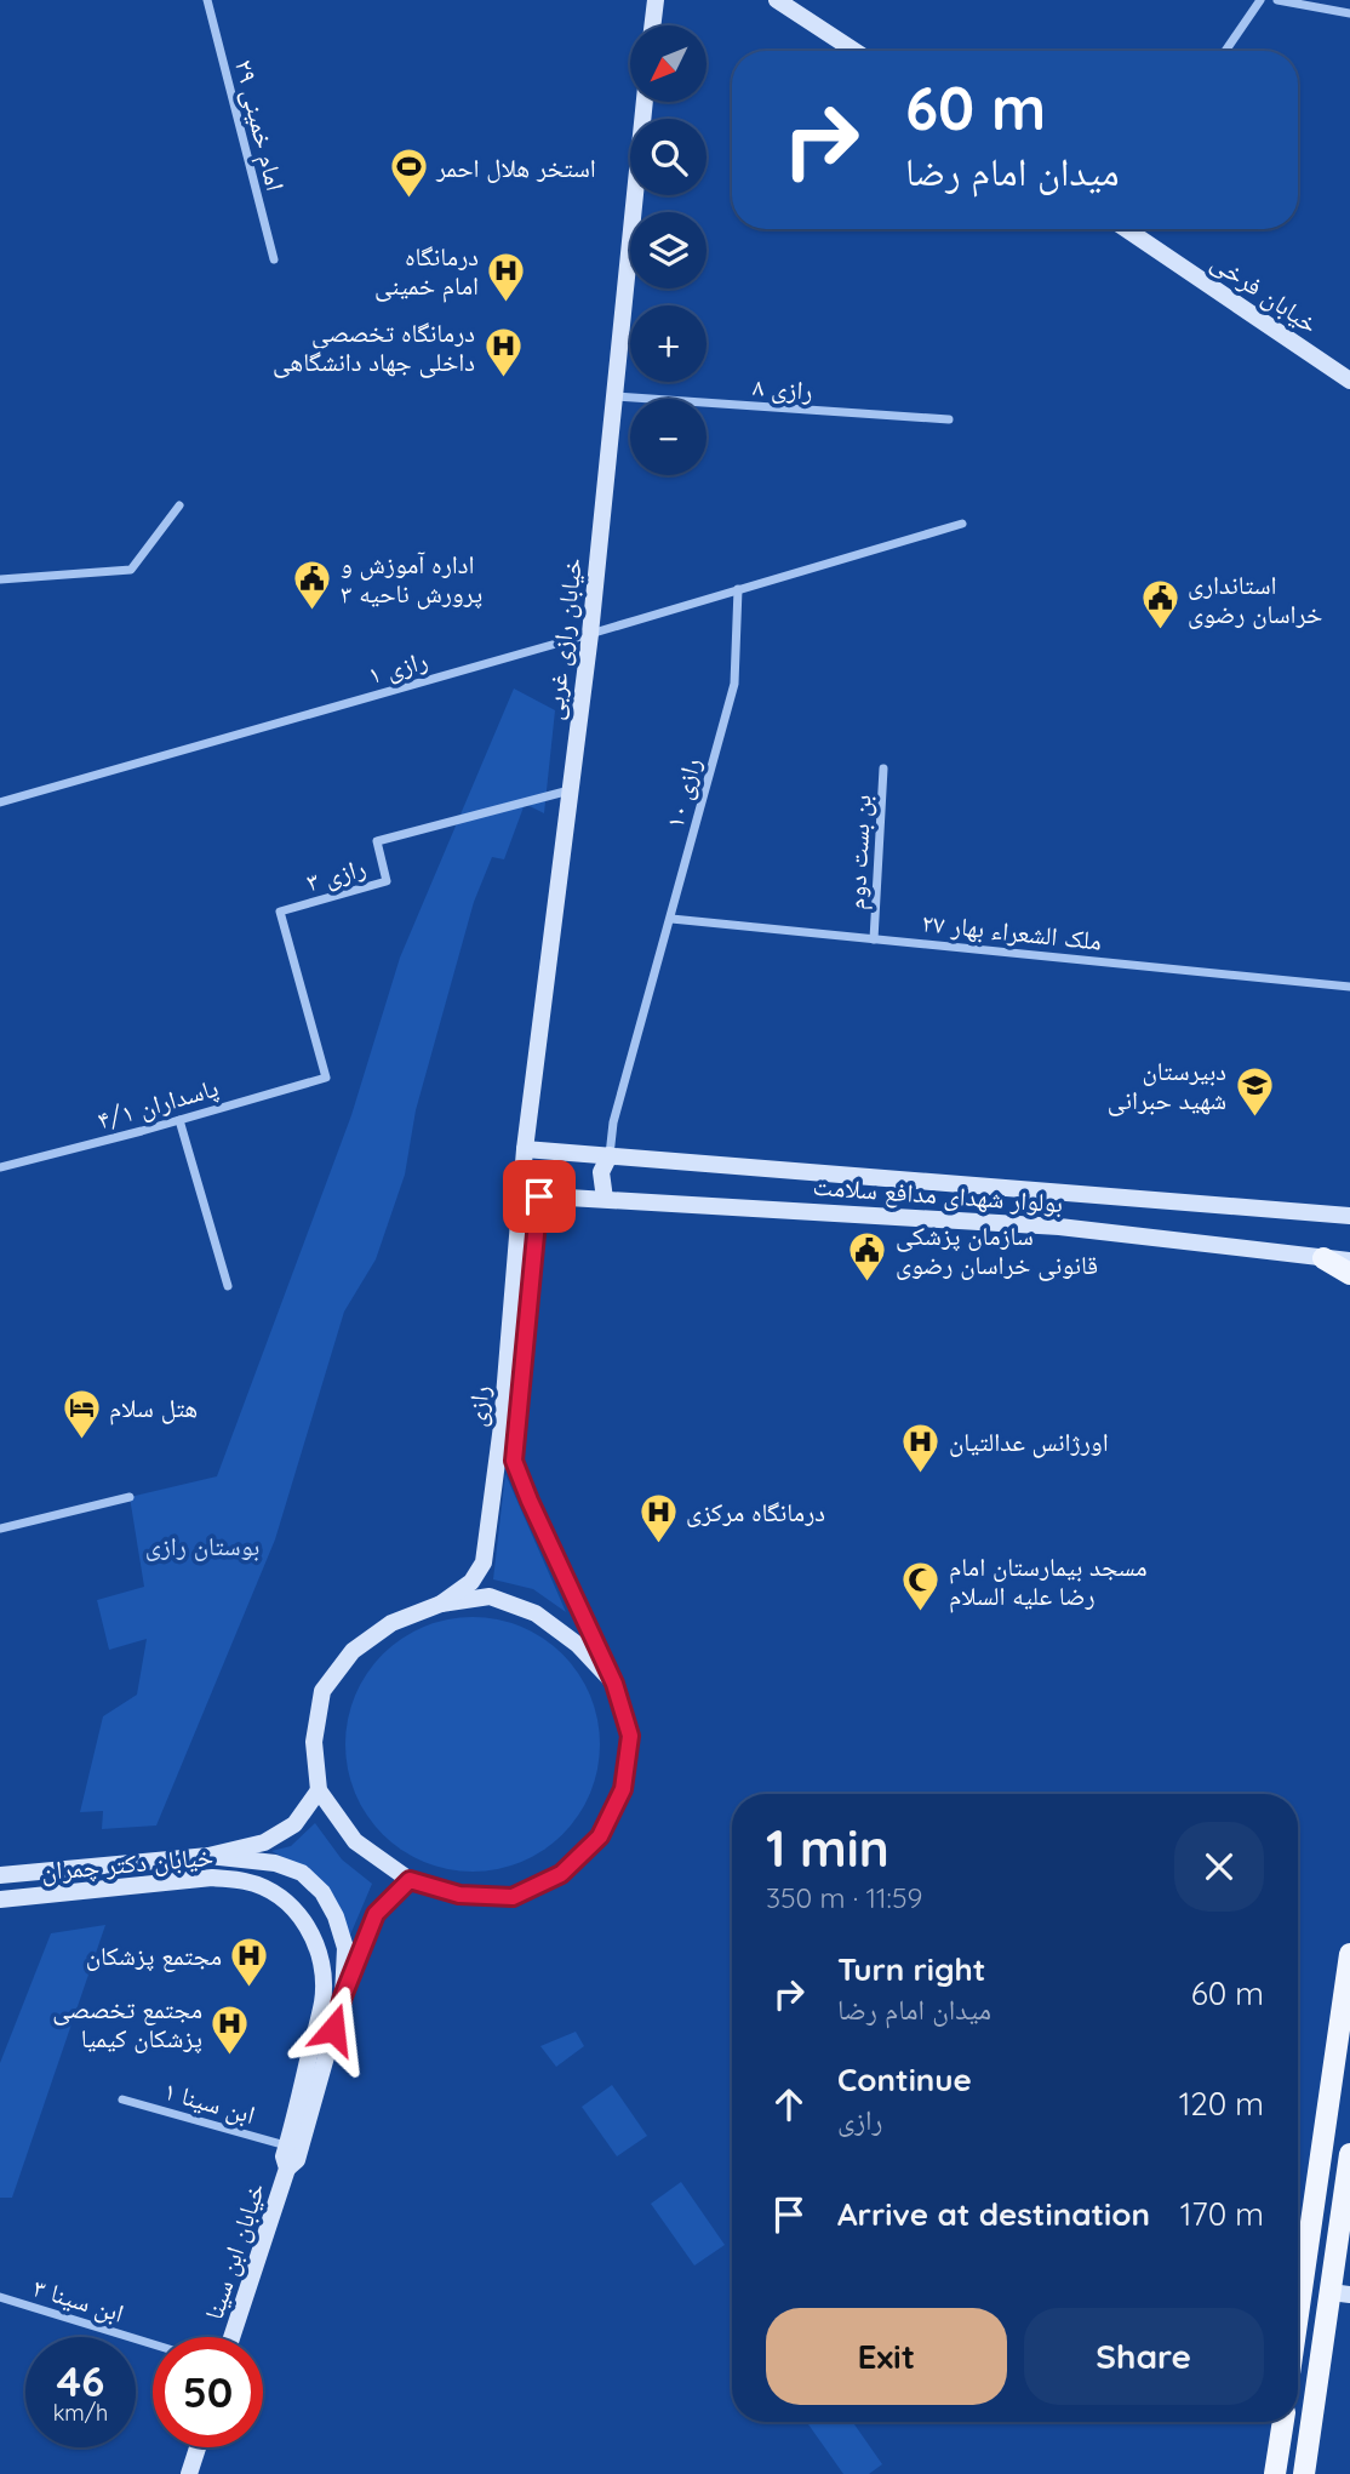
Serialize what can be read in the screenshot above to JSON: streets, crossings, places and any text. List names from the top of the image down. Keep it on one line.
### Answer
{"streets":{"main road":["خیابان فرخی","خیابان رازی غربی","بولوار شهدای مدافع سلامت","رازی","خیابان دکتر چمران","خیابان ابن سینا"],"street":["امام خمینی ۲۹","رازی ۸","رازی ۱","رازی ۱۰","بن بست دوم","رازی ۳","ملک الشعراء بهار ۲۷","پاسداران ۴/۱","ابن سینا ۱","ابن سینا ۳"]},"crossings":[["رازی ۸","خیابان رازی غربی"],["خیابان رازی غربی","رازی ۱"],["خیابان رازی غربی","رازی ۳"],["خیابان رازی غربی","بولوار شهدای مدافع سلامت"],["خیابان رازی غربی","رازی"],["رازی ۱۰","ملک الشعراء بهار ۲۷"],["رازی ۱۰","بولوار شهدای مدافع سلامت"],["بن بست دوم","ملک الشعراء بهار ۲۷"],["رازی ۳","پاسداران ۴/۱"],["بولوار شهدای مدافع سلامت","رازی"],["خیابان دکتر چمران","خیابان ابن سینا"],["ابن سینا ۱","خیابان ابن سینا"]],"parks":["بوستان رازی"],"places":{"sports":["استخر هلال احمر"],"hospital":["درمانگاه امام خمینی","درمانگاه تخصصی داخلی جهاد دانشگاهی","اورژانس عدالتیان","درمانگاه مرکزی","مجتمع پزشکان","مجتمع تخصصی پزشکان کیمیا"],"public building":["اداره آموزش و پرورش ناحیه ۳","استانداری خراسان رضوی","سازمان پزشکی قانونی خراسان رضوی"],"school or university":["دبیرستان شهید حبرانی"],"hotel":["هتل سلام"],"mosque":["مسجد بیمارستان امام رضا علیه السلام"]},"north":"bottom left","page":{"map_buttons":["+","−"],"turn":["60 m","میدان امام رضا"],"heading":["1 min","350 m · 11:59"],"list":[{"name":"Turn right","note":"میدان امام رضا","value":"60 m"},{"name":"Continue","note":"رازی","value":"120 m"},{"name":"Arrive at destination","value":"170 m"}],"buttons":["Exit","Share"],"speed":"46 km/h","limit":"50"}}
